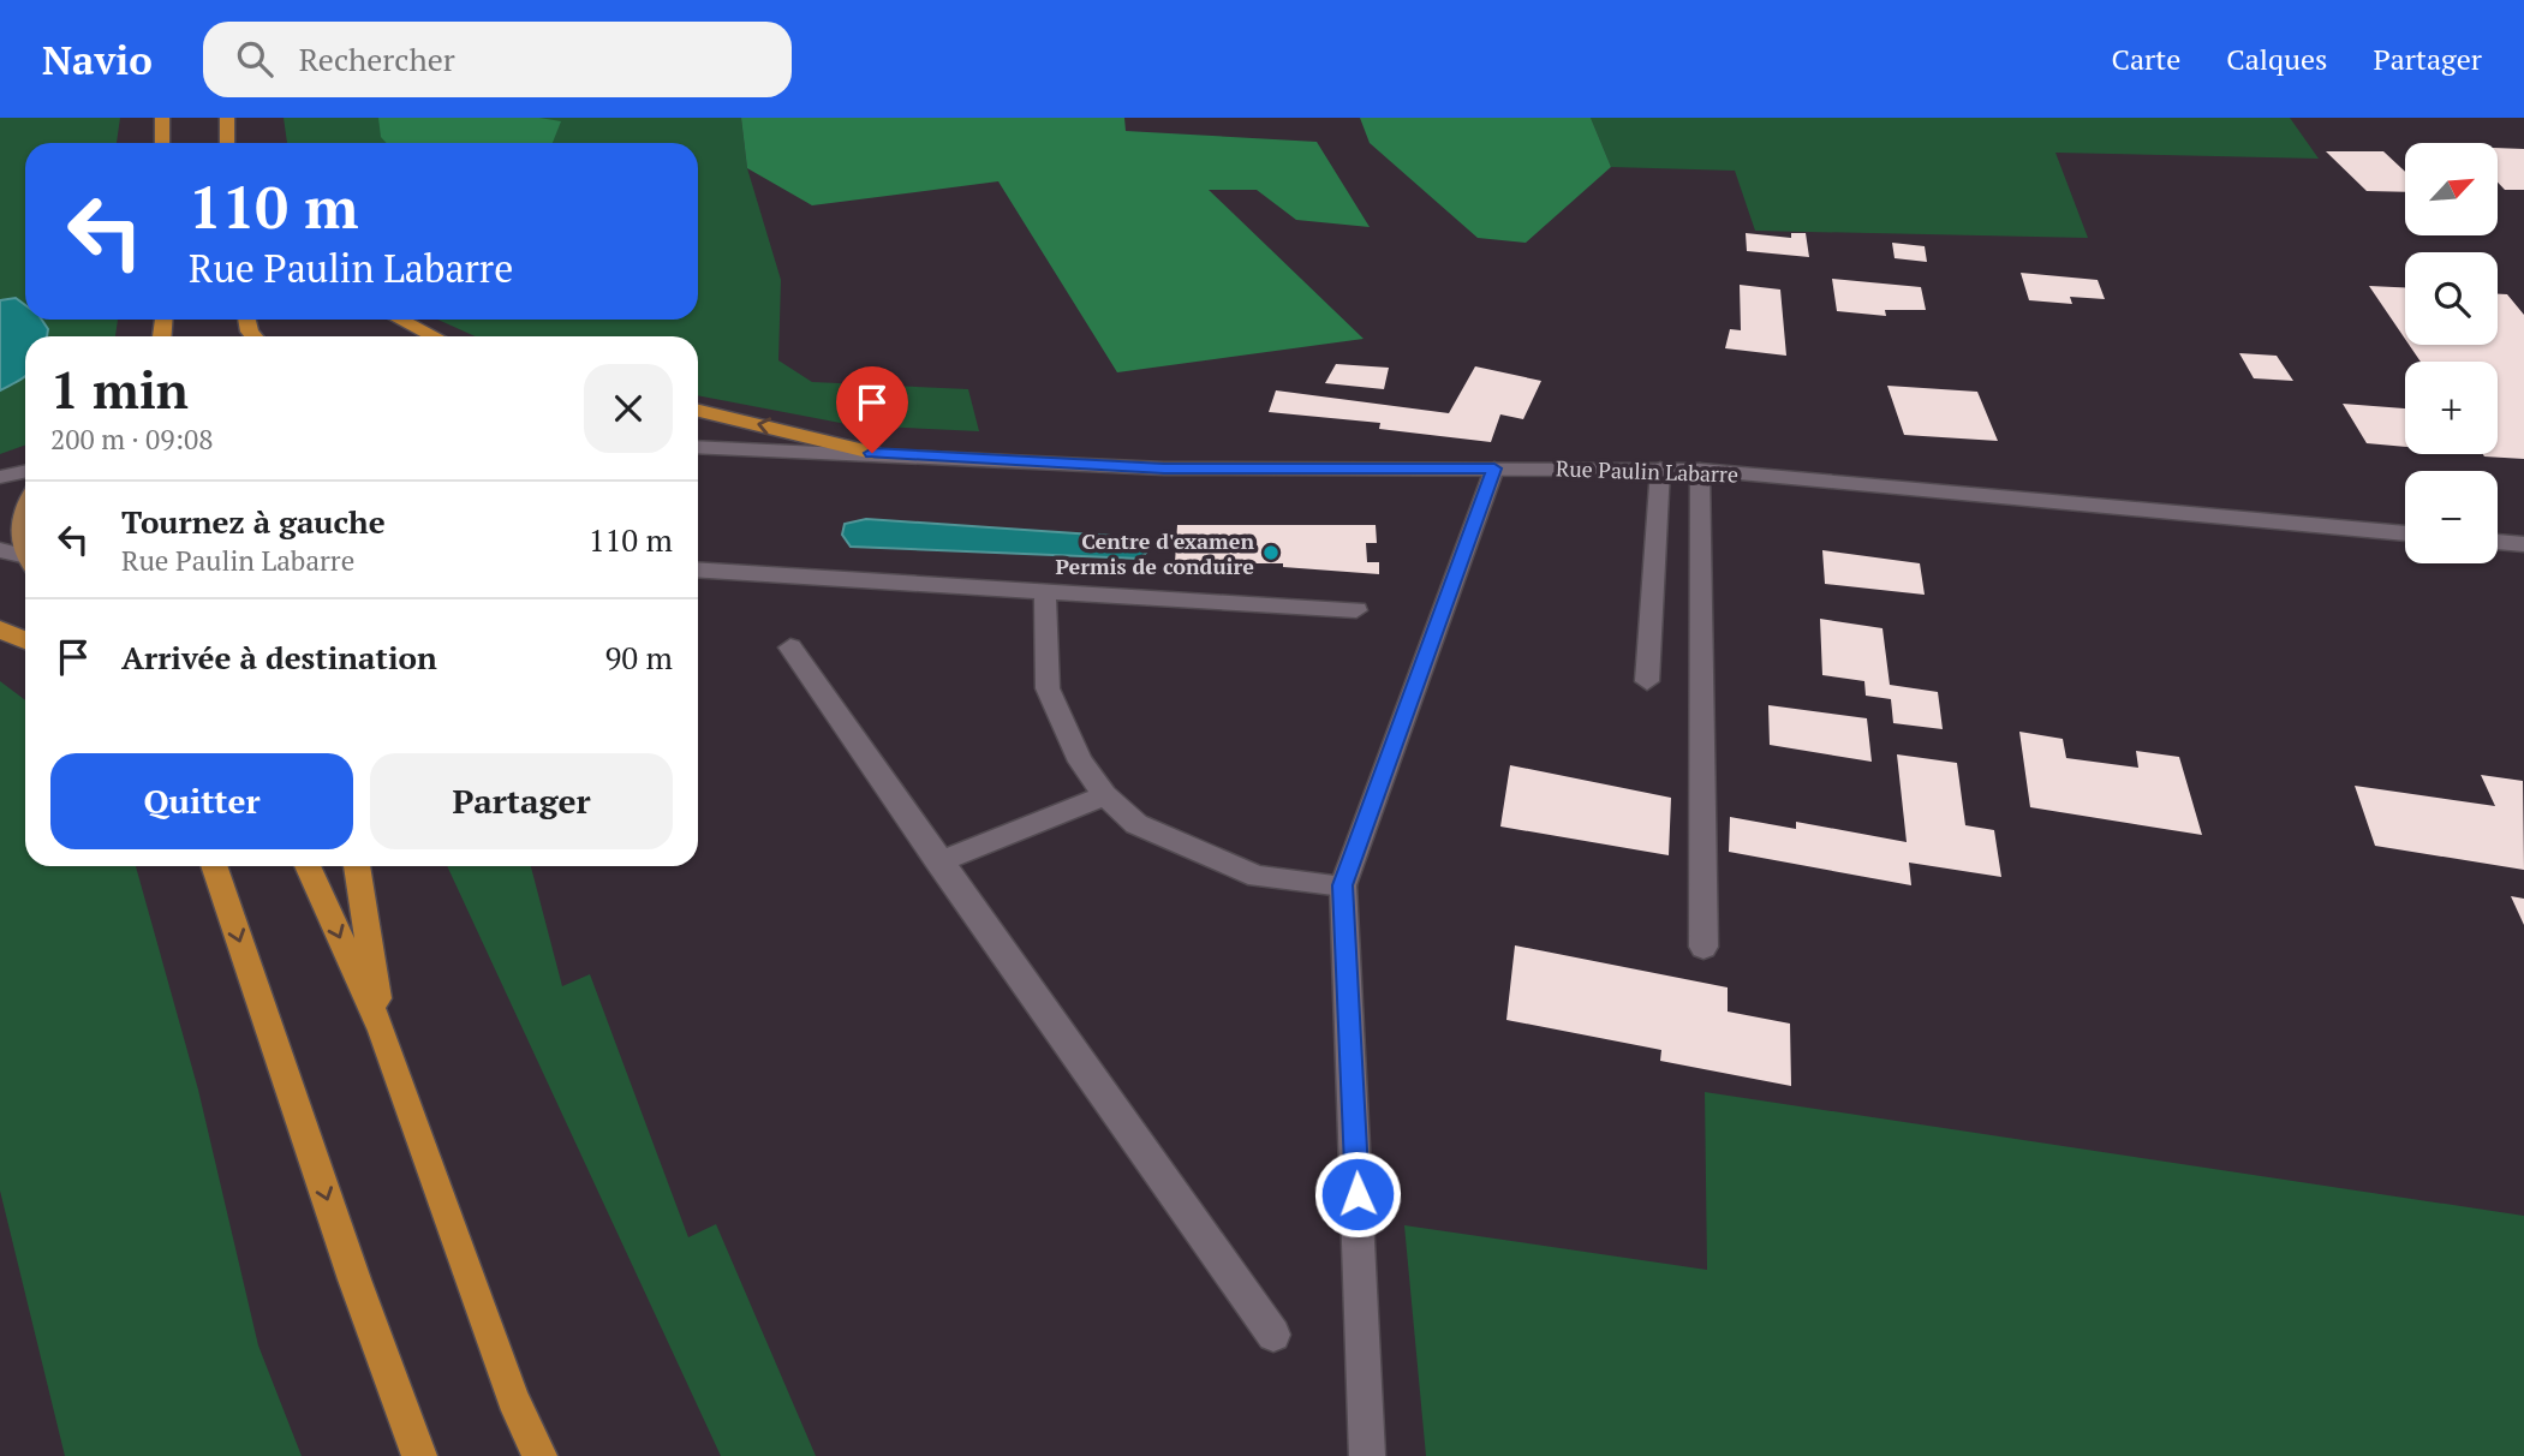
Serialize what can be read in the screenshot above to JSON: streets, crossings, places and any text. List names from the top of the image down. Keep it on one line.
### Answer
{"streets":{"street":["Rue Paulin Labarre"]},"places":["Centre d'examen Permis de conduire"],"north":"top right","page":{"header":"Navio","search":"Rechercher","nav":["Carte","Calques","Partager"],"map_buttons":["+","−"],"turn":["110 m","Rue Paulin Labarre"],"heading":["1 min","200 m · 09:08"],"list":[{"name":"Tournez à gauche","note":"Rue Paulin Labarre","value":"110 m"},{"name":"Arrivée à destination","value":"90 m"}],"buttons":["Quitter","Partager"]}}
